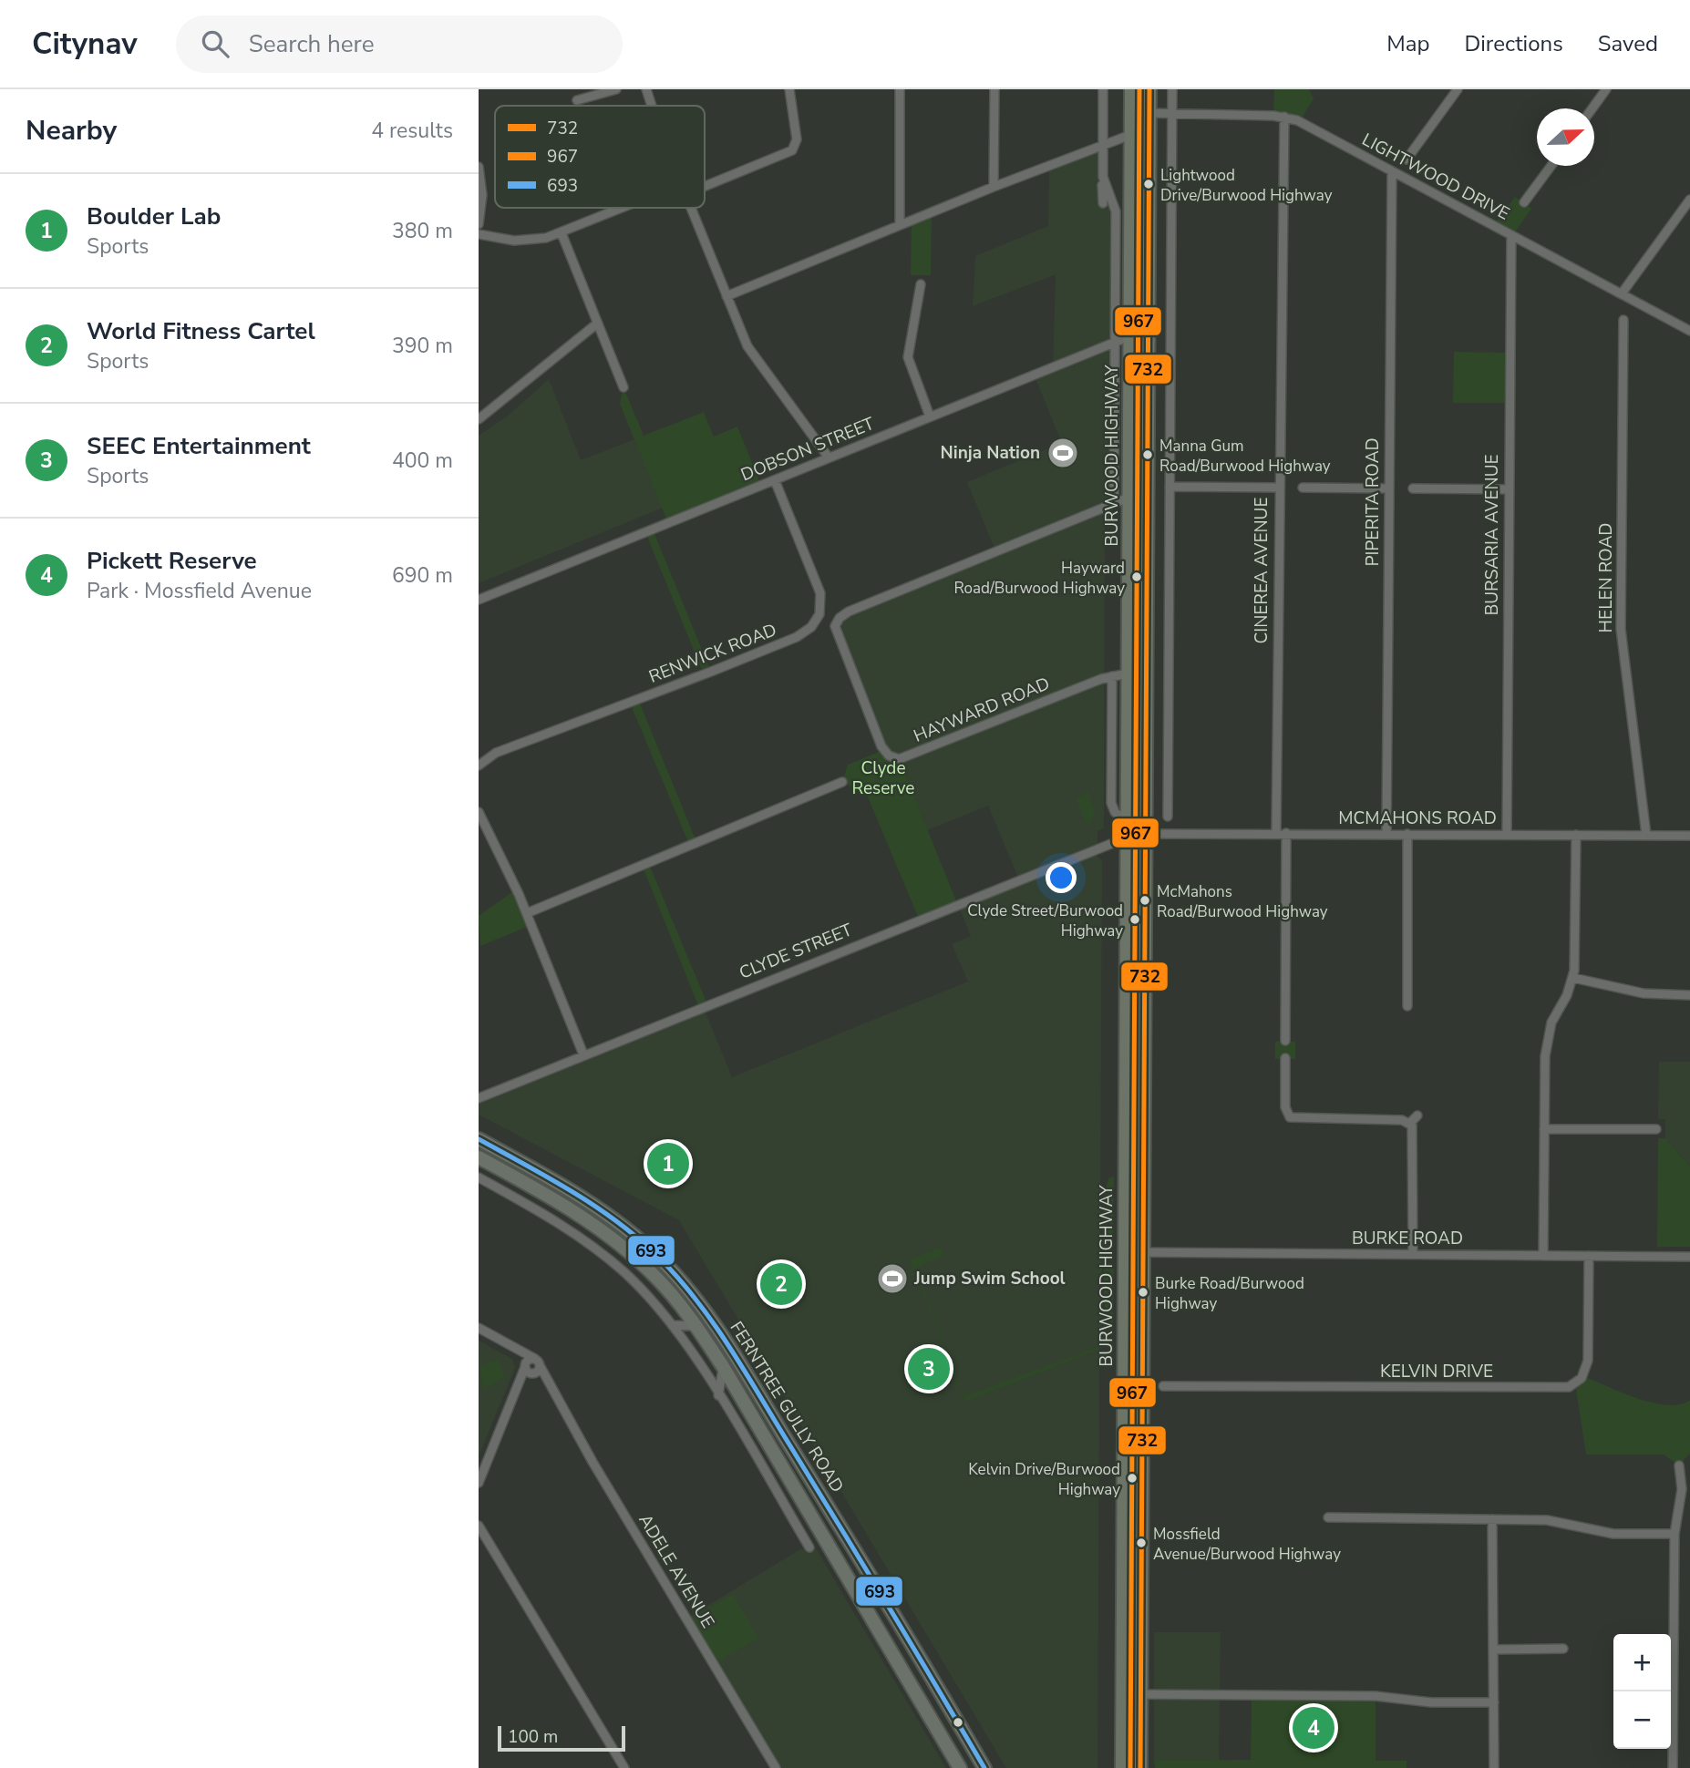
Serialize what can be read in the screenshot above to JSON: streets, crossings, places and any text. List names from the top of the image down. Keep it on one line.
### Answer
{"streets":{"highway":["BURWOOD HIGHWAY"],"main road":["FERNTREE GULLY ROAD"],"street":["LIGHTWOOD DRIVE","DOBSON STREET","PIPERITA ROAD","BURSARIA AVENUE","CINEREA AVENUE","HELEN ROAD","RENWICK ROAD","HAYWARD ROAD","MCMAHONS ROAD","CLYDE STREET","BURKE ROAD","KELVIN DRIVE","ADELE AVENUE"]},"crossings":[["LIGHTWOOD DRIVE","BURWOOD HIGHWAY"],["LIGHTWOOD DRIVE","PIPERITA ROAD"],["LIGHTWOOD DRIVE","BURSARIA AVENUE"],["LIGHTWOOD DRIVE","CINEREA AVENUE"],["DOBSON STREET","BURWOOD HIGHWAY"],["DOBSON STREET","RENWICK ROAD"],["BURWOOD HIGHWAY","HAYWARD ROAD"],["BURWOOD HIGHWAY","MCMAHONS ROAD"],["BURWOOD HIGHWAY","CLYDE STREET"],["BURWOOD HIGHWAY","BURKE ROAD"],["PIPERITA ROAD","MCMAHONS ROAD"],["BURSARIA AVENUE","MCMAHONS ROAD"],["CINEREA AVENUE","MCMAHONS ROAD"],["HELEN ROAD","MCMAHONS ROAD"],["BURKE ROAD","KELVIN DRIVE"]],"parks":["Clyde Reserve"],"places":{"other":["Lightwood Drive/Burwood Highway","Manna Gum Road/Burwood Highway","Hayward Road/Burwood Highway","McMahons Road/Burwood Highway","Clyde Street/Burwood Highway","Burke Road/Burwood Highway","Kelvin Drive/Burwood Highway","Mossfield Avenue/Burwood Highway"],"sports":["Ninja Nation","Jump Swim School"]},"lines":["transit line 732","transit line 967","transit line 693"],"legend":["732","967","693"],"scale_bar":"100 m","north":"right","page":{"header":"Citynav","search":"Search here","nav":["Map","Directions","Saved"],"heading":["Nearby","4 results"],"list":[{"mark":"1","name":"Boulder Lab","note":"Sports","value":"380 m"},{"mark":"2","name":"World Fitness Cartel","note":"Sports","value":"390 m"},{"mark":"3","name":"SEEC Entertainment","note":"Sports","value":"400 m"},{"mark":"4","name":"Pickett Reserve","note":"Park · Mossfield Avenue","value":"690 m"}],"pins":["1","2","3","4"],"map_buttons":["+","−"],"scale":"100 m"}}
